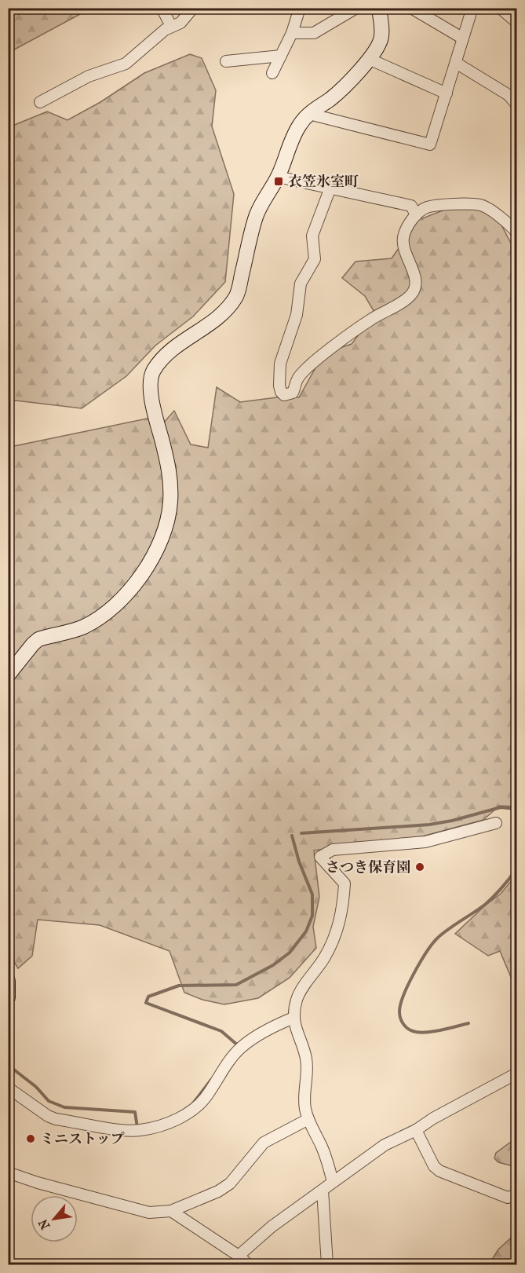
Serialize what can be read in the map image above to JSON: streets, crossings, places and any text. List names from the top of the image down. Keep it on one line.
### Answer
{"places":{"transit":["衣笠氷室町"],"other":["さつき保育園","ミニストップ"]},"north":"bottom left"}
